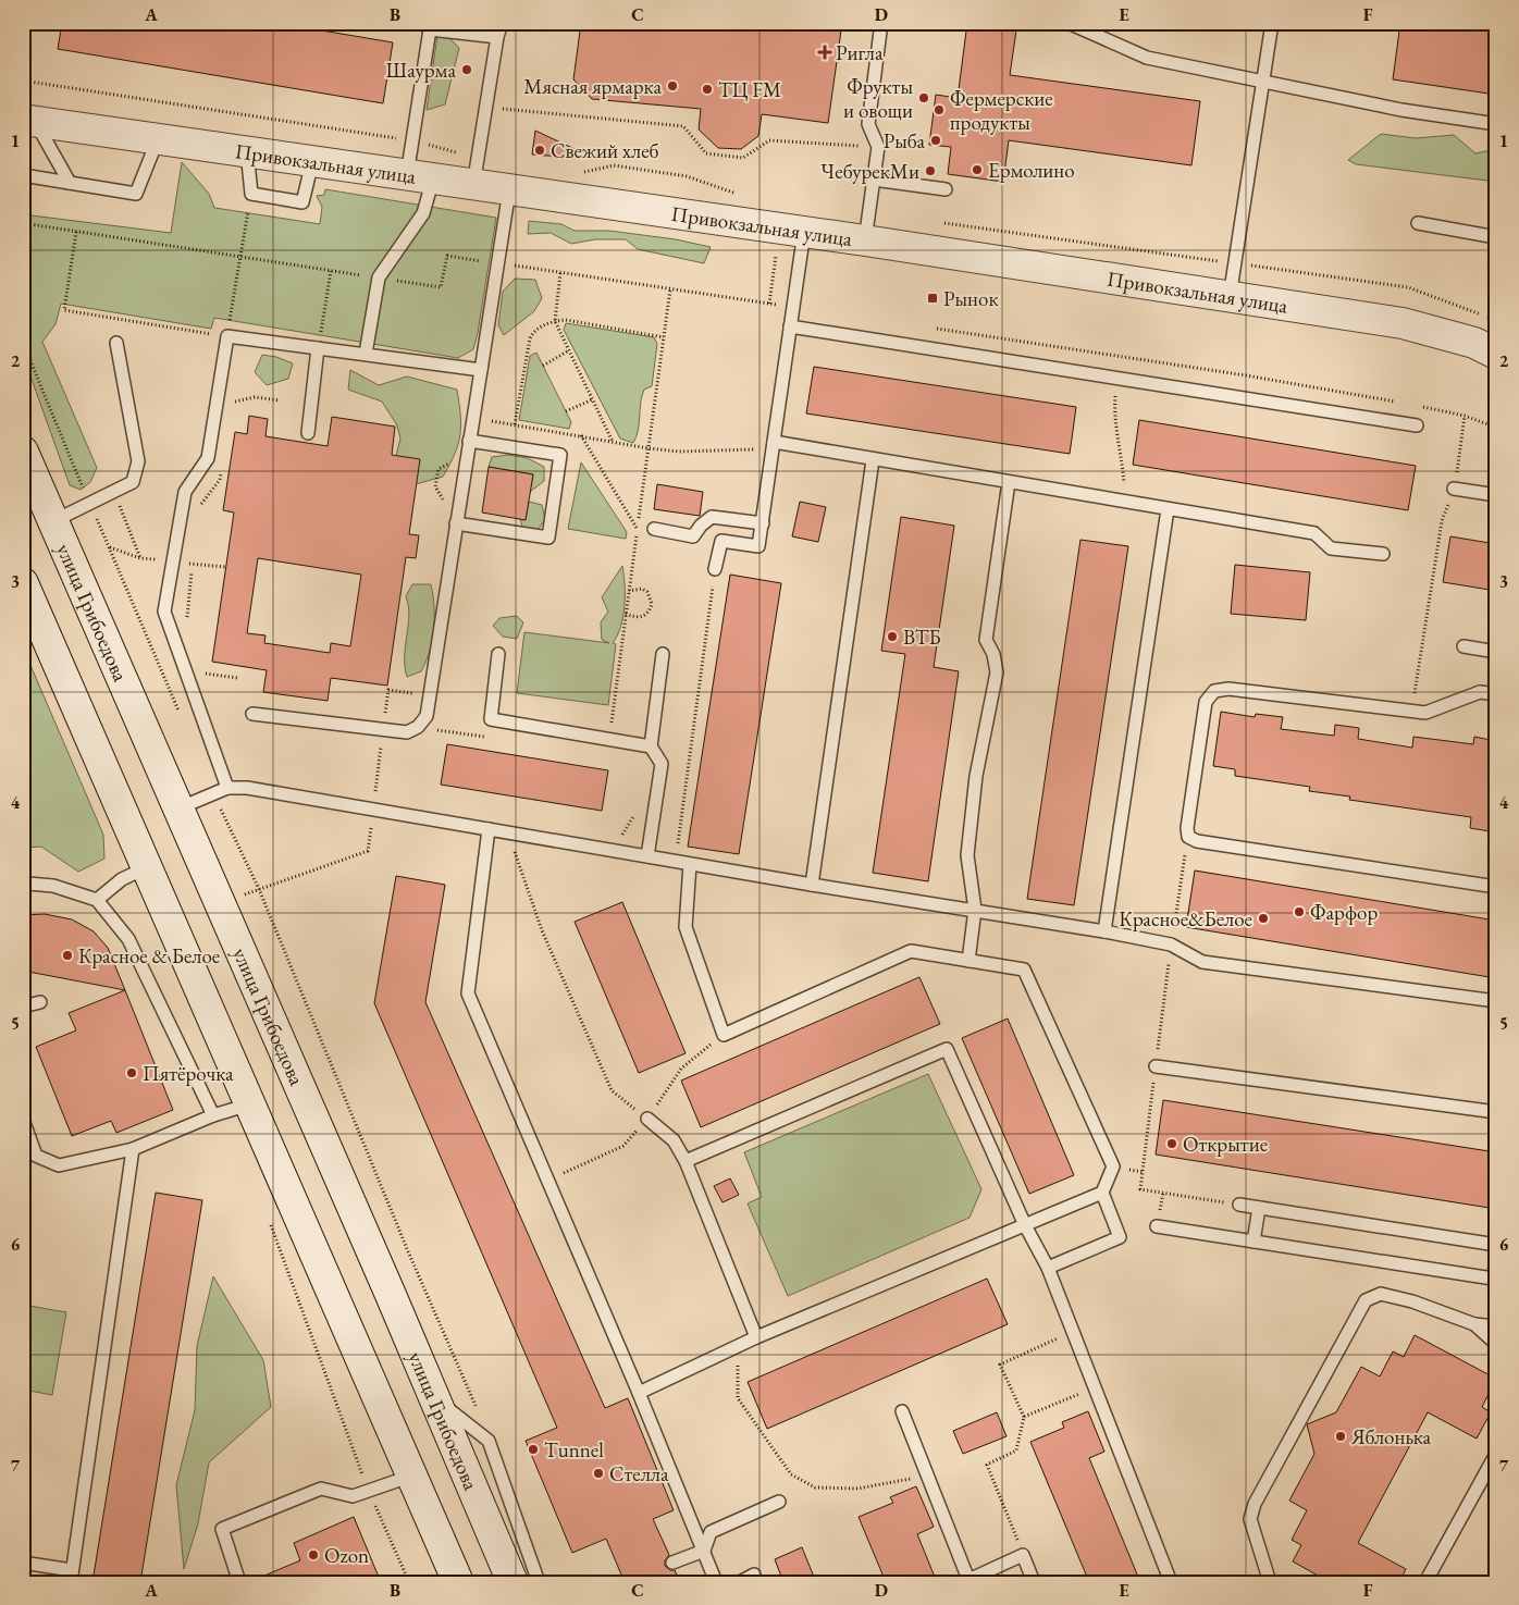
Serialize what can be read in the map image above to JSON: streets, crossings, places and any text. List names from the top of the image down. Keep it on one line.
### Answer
{"streets":{"main road":["Привокзальная улица","улица Грибоедова"]},"places":{"health":["Ригла"],"other":["Шаурма","Мясная ярмарка","ТЦ FM","Фрукты и овощи","Фермерские продукты","Рыба","Свежий хлеб","Ермолино","ЧебурекМи","ВТБ","Фарфор","Красное&Белое","Красное & Белое","Пятёрочка","Открытие","Яблонька","Tunnel","Стелла","Ozon"],"transit":["Рынок"]},"grid":{"columns":["A","B","C","D","E","F"],"rows":["1","2","3","4","5","6","7"]}}
